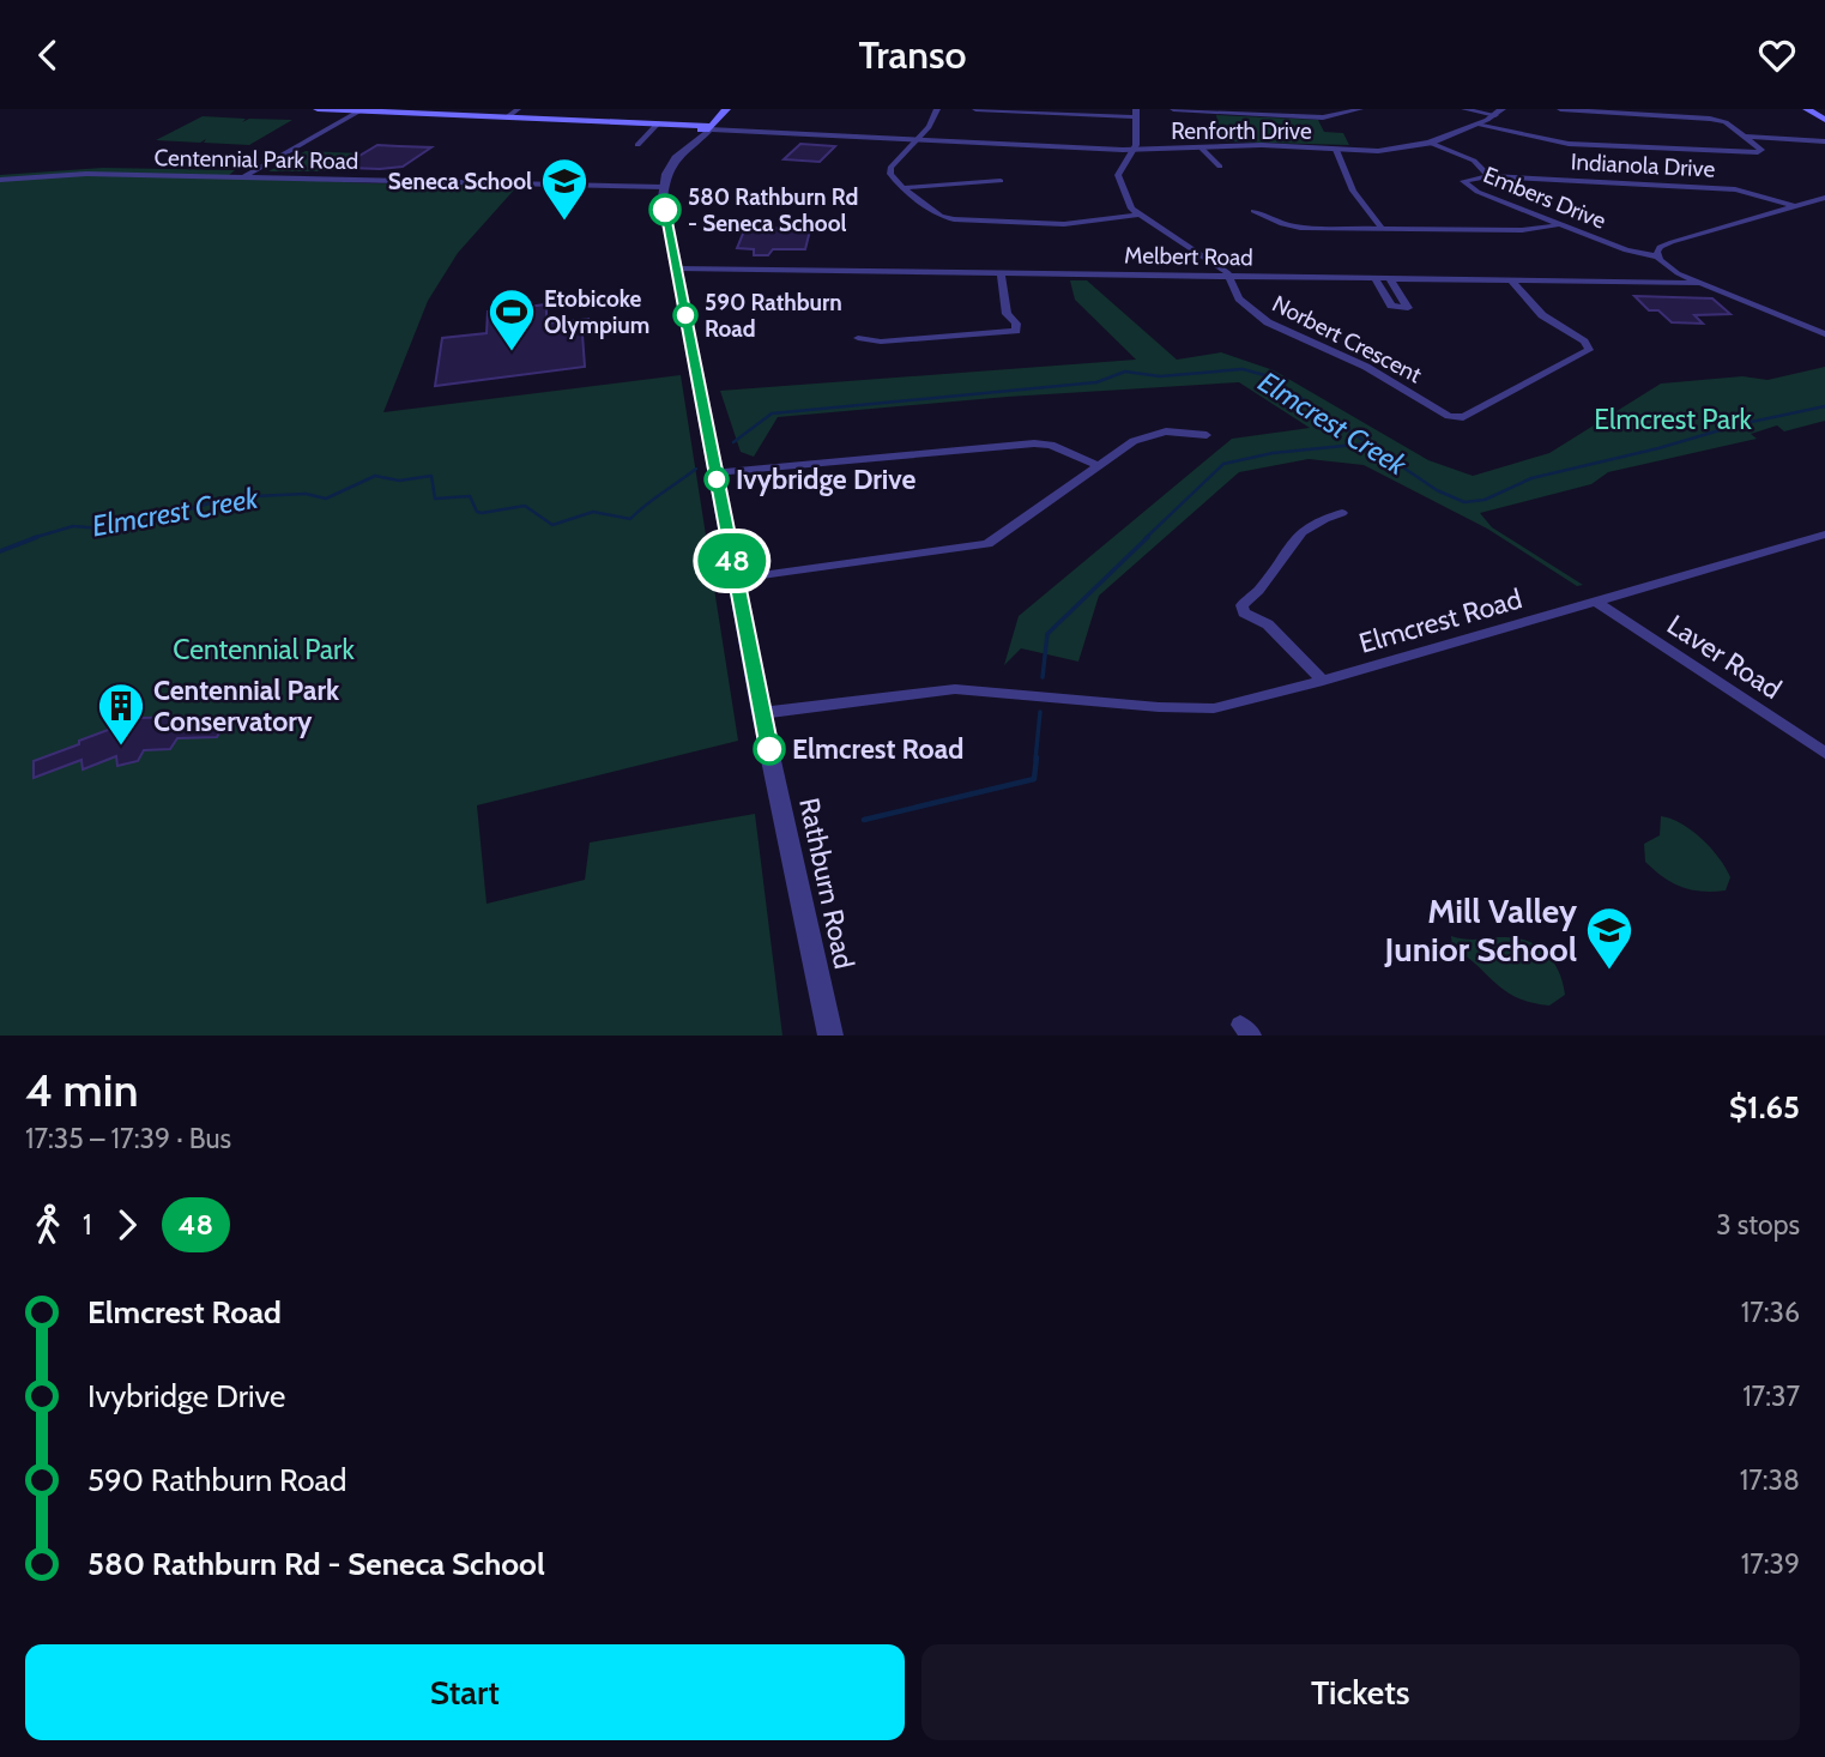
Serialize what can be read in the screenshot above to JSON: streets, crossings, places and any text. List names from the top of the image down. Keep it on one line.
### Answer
{"streets":{"main road":["Renforth Drive"],"street":["Centennial Park Road","Indianola Drive","Embers Drive","Melbert Road","Norbert Crescent","Elmcrest Road","Laver Road","Rathburn Road"]},"crossings":[["Renforth Drive","Embers Drive"],["Centennial Park Road","Rathburn Road"],["Indianola Drive","Embers Drive"],["Melbert Road","Norbert Crescent"],["Melbert Road","Rathburn Road"],["Elmcrest Road","Laver Road"],["Elmcrest Road","Rathburn Road"]],"water":["Elmcrest Creek"],"parks":["Elmcrest Park","Centennial Park"],"places":{"other":["580 Rathburn Rd - Seneca School","590 Rathburn Road","Ivybridge Drive","Elmcrest Road"],"school or university":["Seneca School","Mill Valley Junior School"],"sports":["Etobicoke Olympium"],"building":["Centennial Park Conservatory"]},"lines":["bus line 48"],"page":{"header":"Transo","on_map":"48","heading":["4 min","17:35 – 17:39 · Bus","$1.65"],"legs":["1","48","3 stops"],"list":[{"name":"Elmcrest Road","value":"17:36"},{"name":"Ivybridge Drive","value":"17:37"},{"name":"590 Rathburn Road","value":"17:38"},{"name":"580 Rathburn Rd - Seneca School","value":"17:39"}],"buttons":["Start","Tickets"]}}
